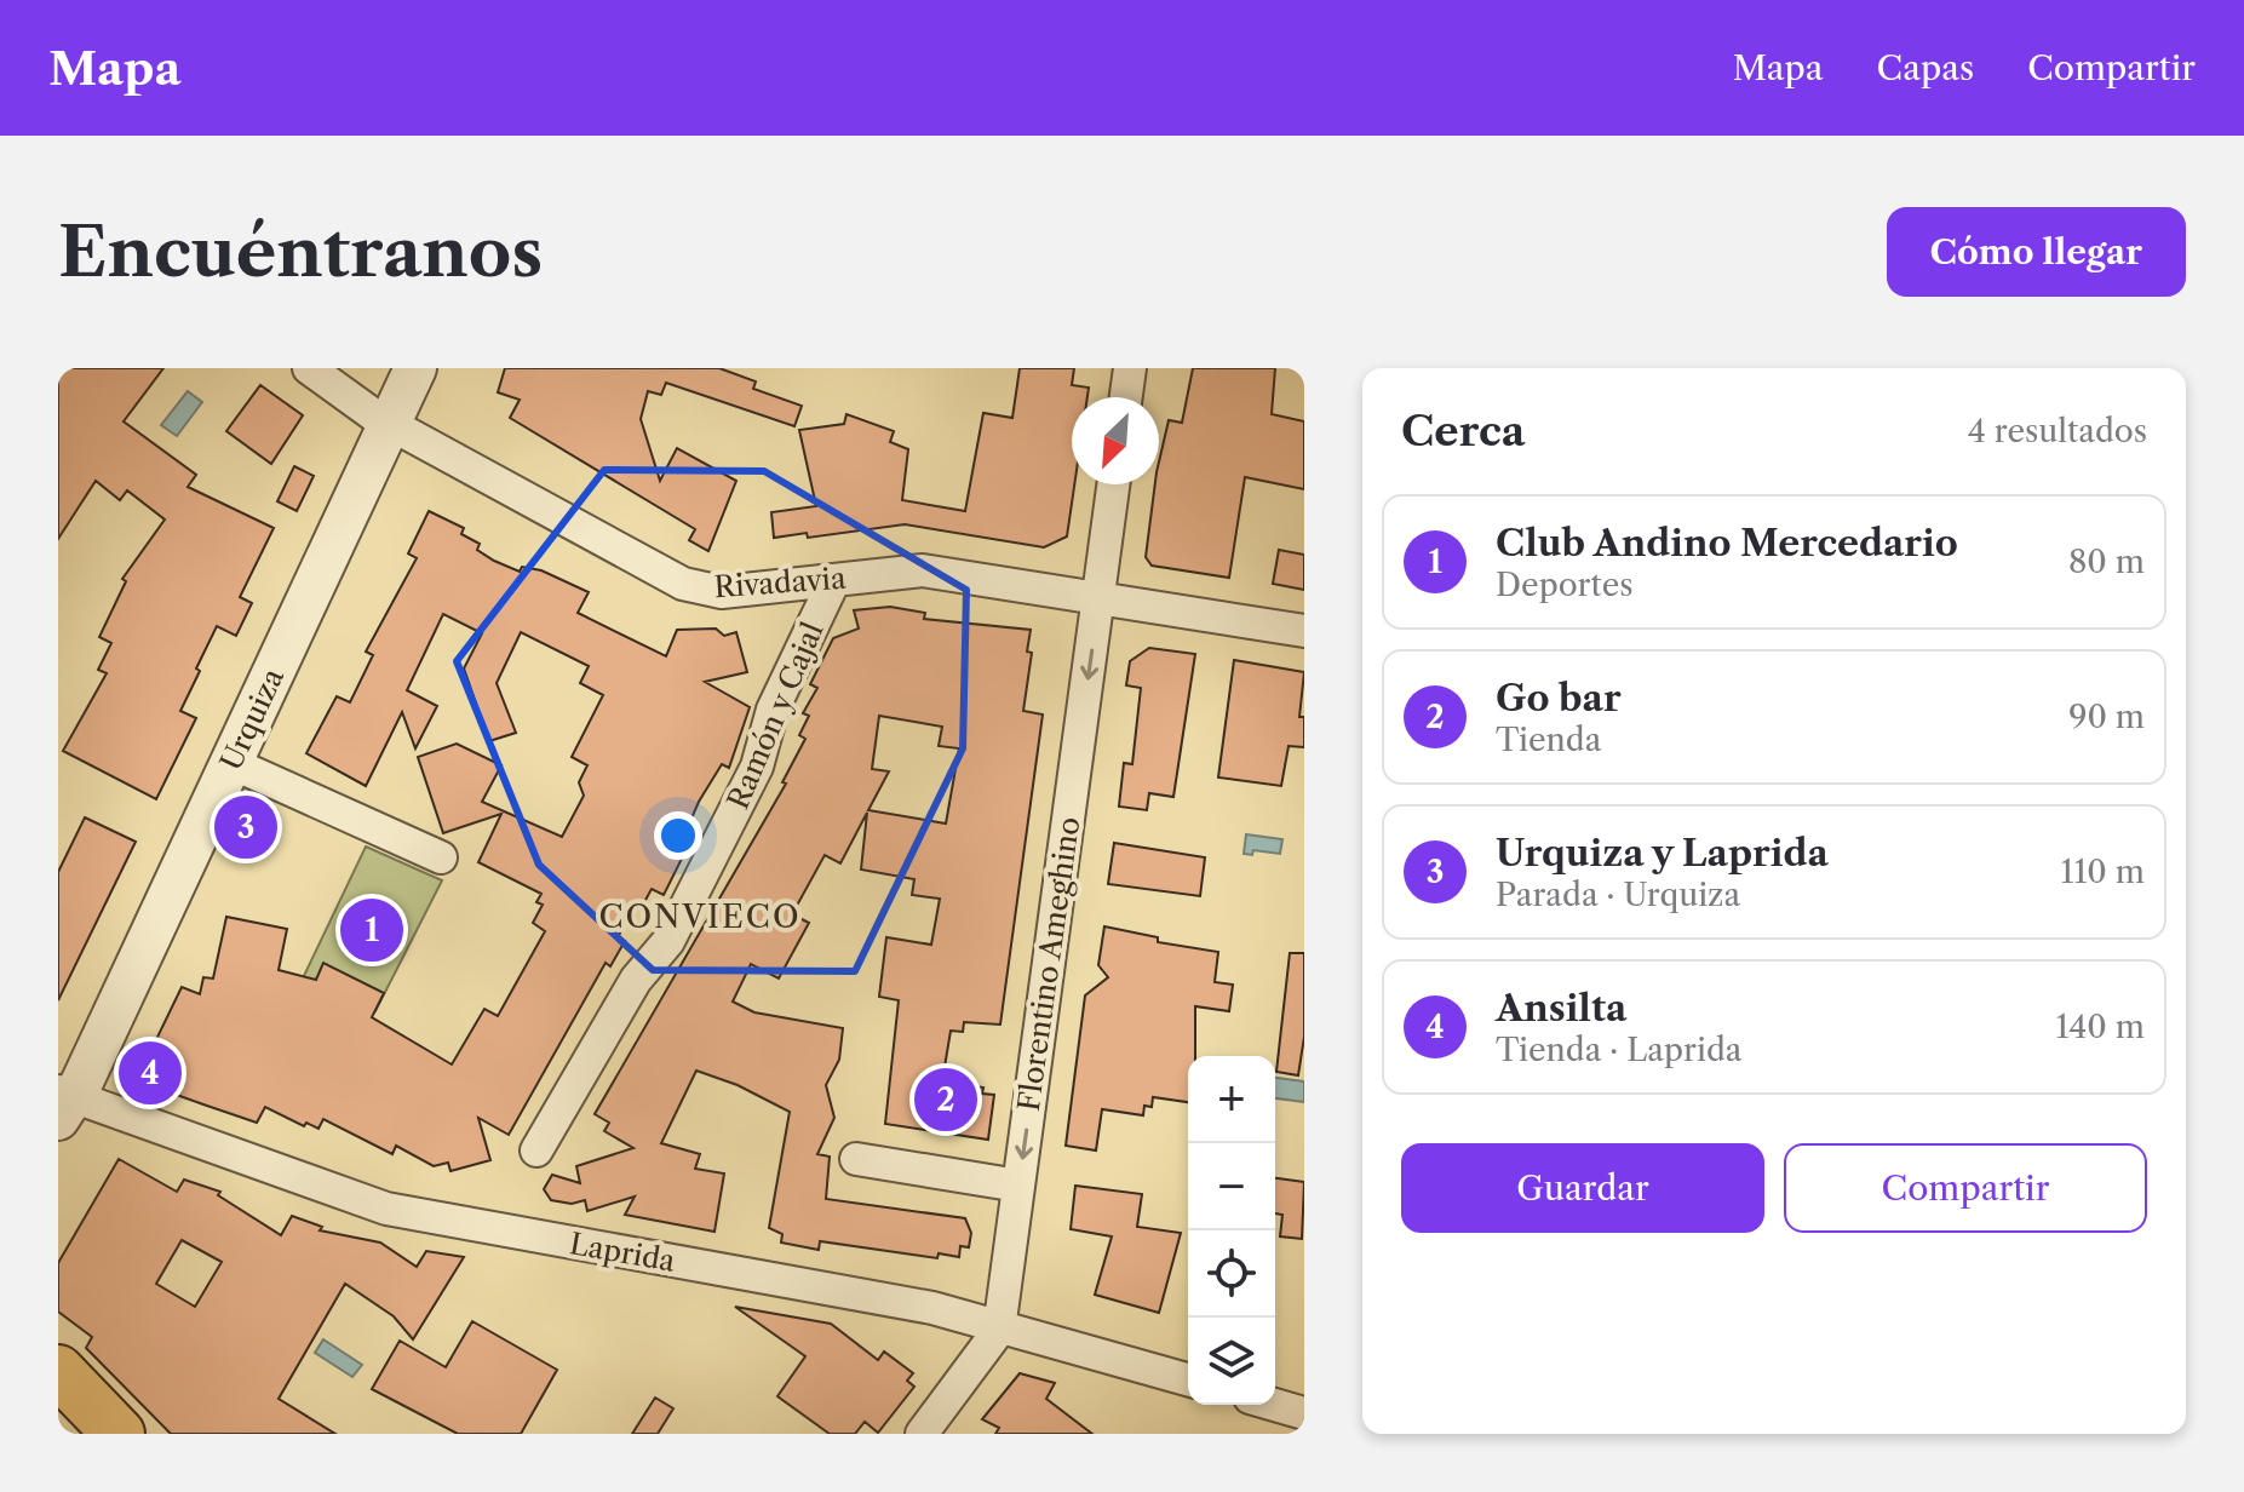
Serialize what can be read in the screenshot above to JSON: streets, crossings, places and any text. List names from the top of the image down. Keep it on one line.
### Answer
{"streets":{"street":["Rivadavia","Ramón y Cajal","Urquiza","Florentino Ameghino","Laprida"]},"crossings":[["Rivadavia","Ramón y Cajal"],["Rivadavia","Urquiza"],["Rivadavia","Florentino Ameghino"],["Urquiza","Laprida"],["Florentino Ameghino","Laprida"]],"one_way":["Florentino Ameghino"],"districts":["CONVIECO"],"north":"bottom left","page":{"header":"Mapa","nav":["Mapa","Capas","Compartir"],"buttons":["Cómo llegar",["Guardar","Compartir"]],"title":"Encuéntranos","heading":["Cerca","4 resultados"],"list":[{"mark":"1","name":"Club Andino Mercedario","note":"Deportes","value":"80 m"},{"mark":"2","name":"Go bar","note":"Tienda","value":"90 m"},{"mark":"3","name":"Urquiza y Laprida","note":"Parada · Urquiza","value":"110 m"},{"mark":"4","name":"Ansilta","note":"Tienda · Laprida","value":"140 m"}],"pins":["3","1","4","2"],"map_buttons":["+","−"]}}
